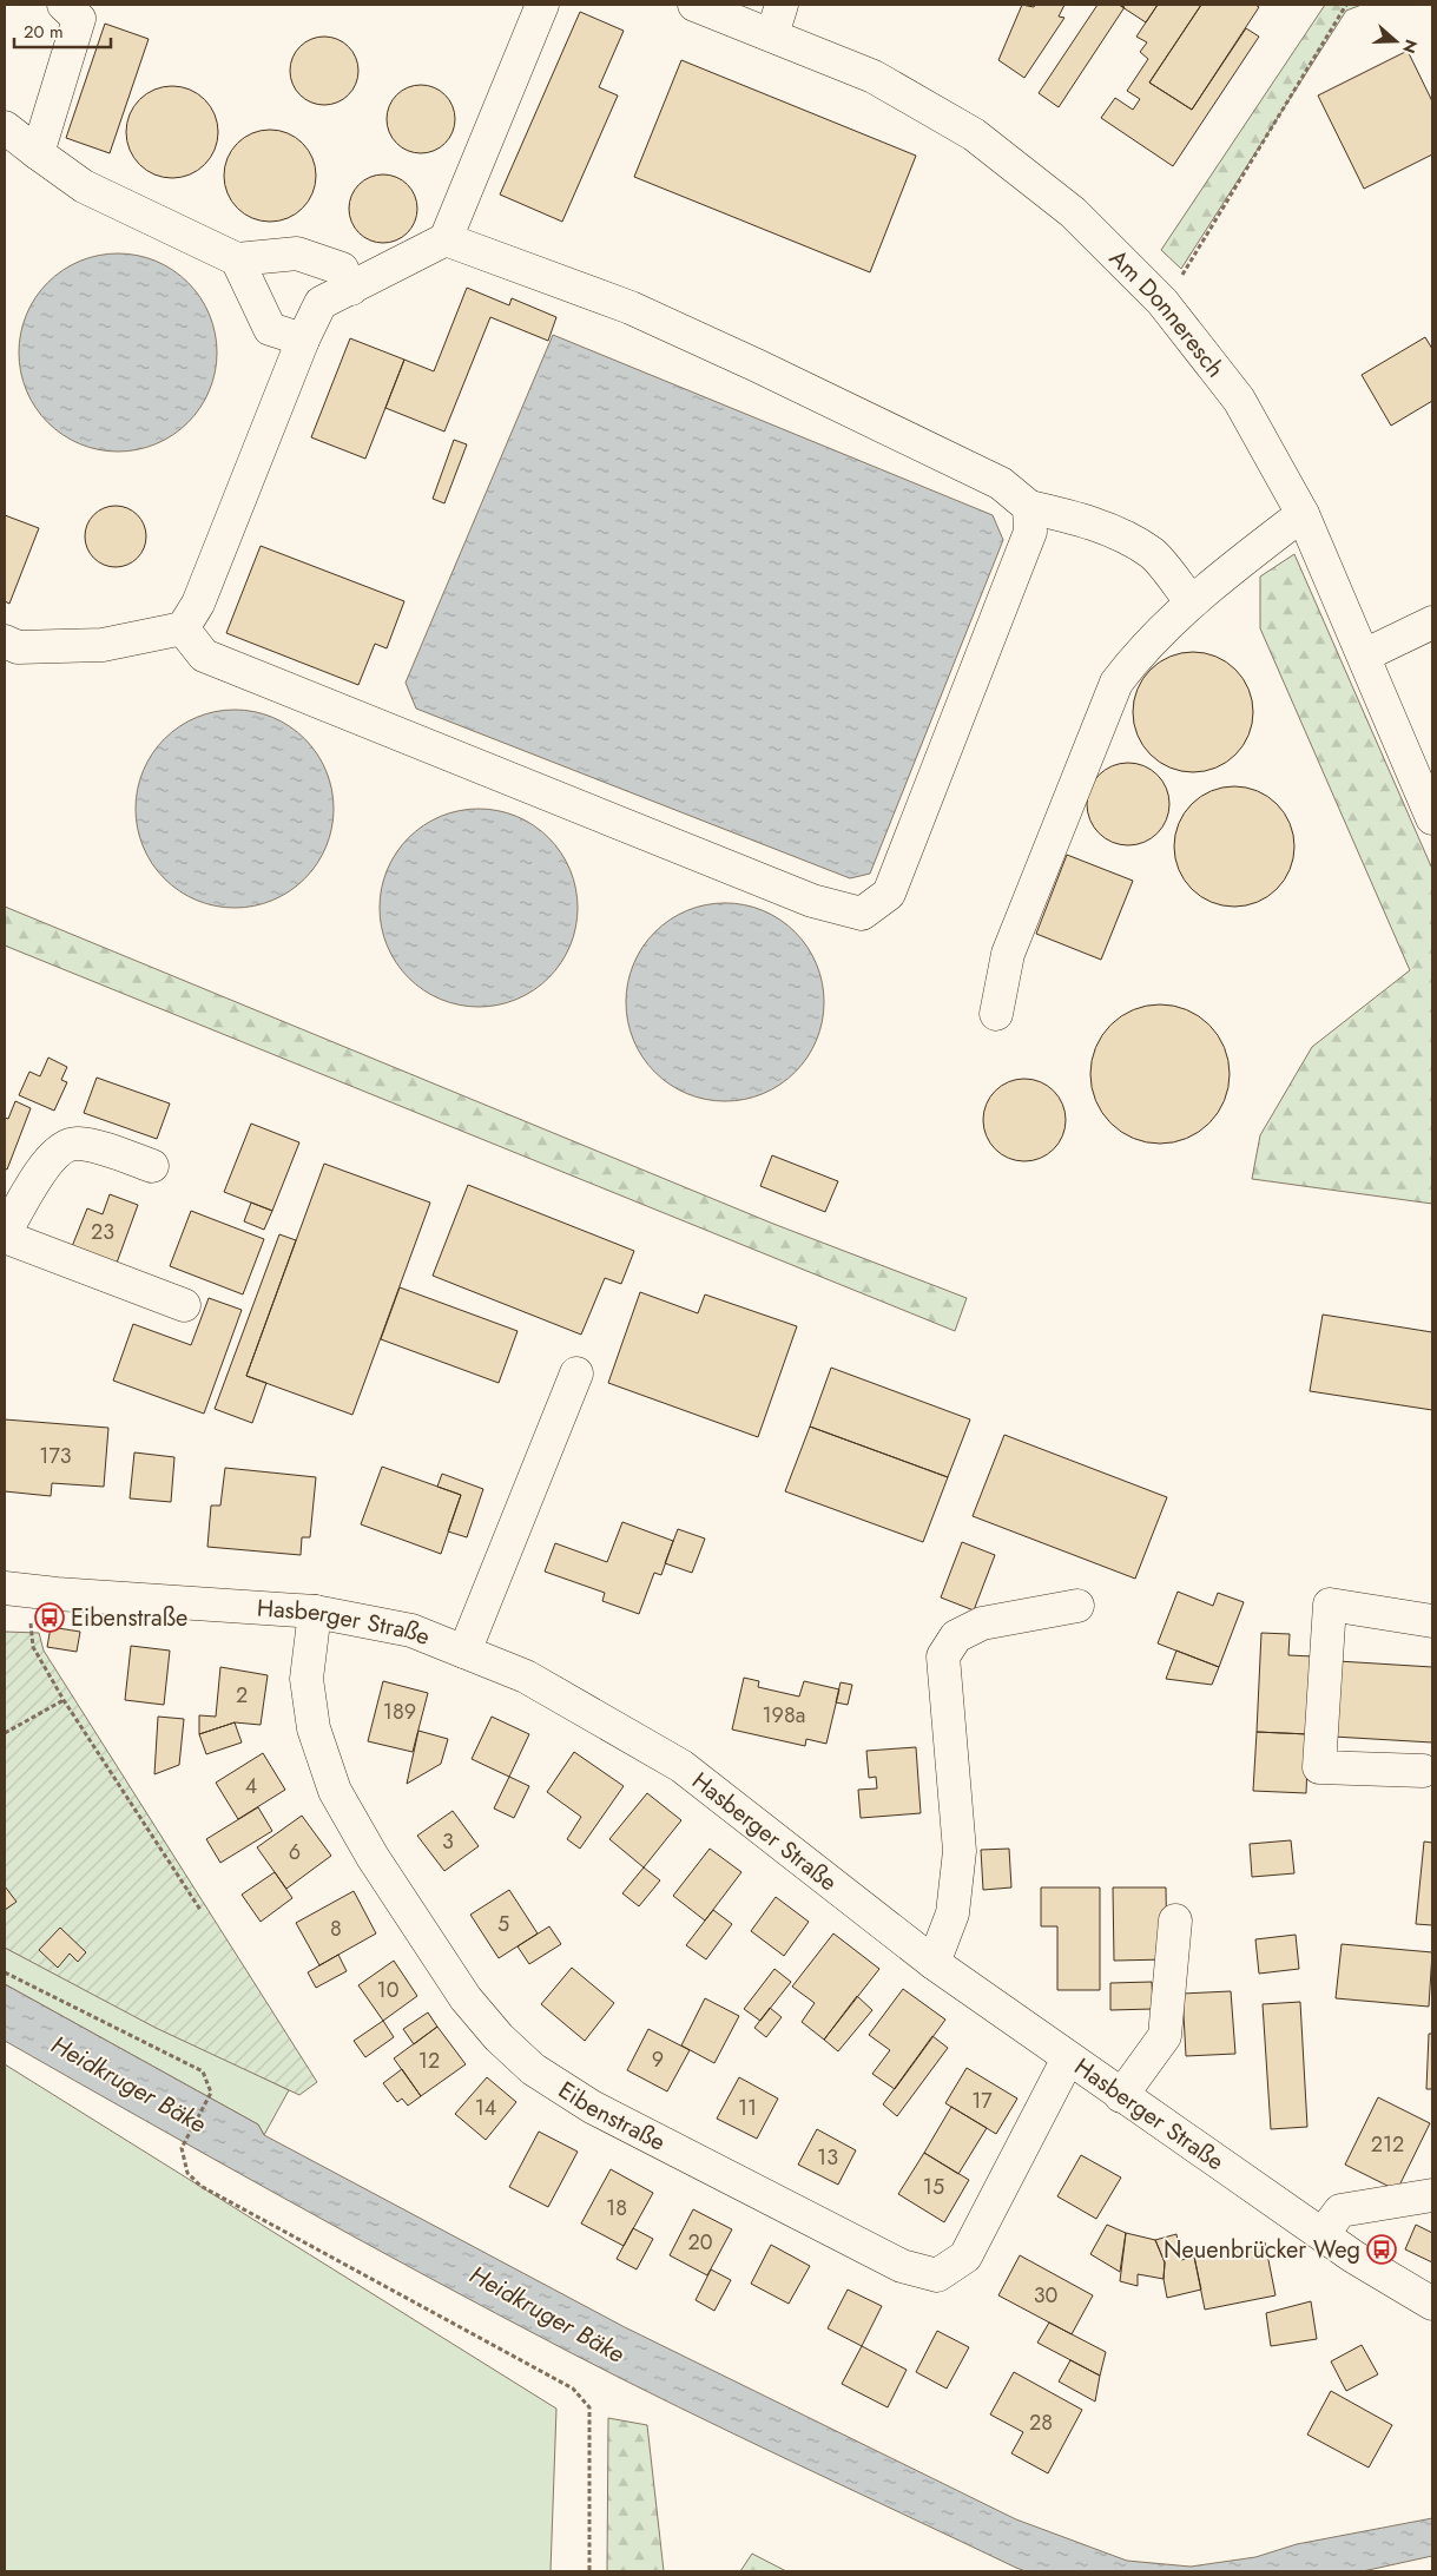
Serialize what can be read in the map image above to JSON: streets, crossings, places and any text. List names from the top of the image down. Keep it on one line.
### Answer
{"streets":{"street":["Am Donneresch","Hasberger Straße","Eibenstraße"]},"crossings":[["Hasberger Straße","Eibenstraße"]],"water":["Heidkruger Bäke"],"places":{"bus stop":["Eibenstraße","Neuenbrücker Weg"]},"house_numbers":["23","173","2","189","198a","4","3","6","5","8","10","9","12","17","14","11","212","13","15","18","20","30","28"],"scale_bar":"20 m","north":"right"}
